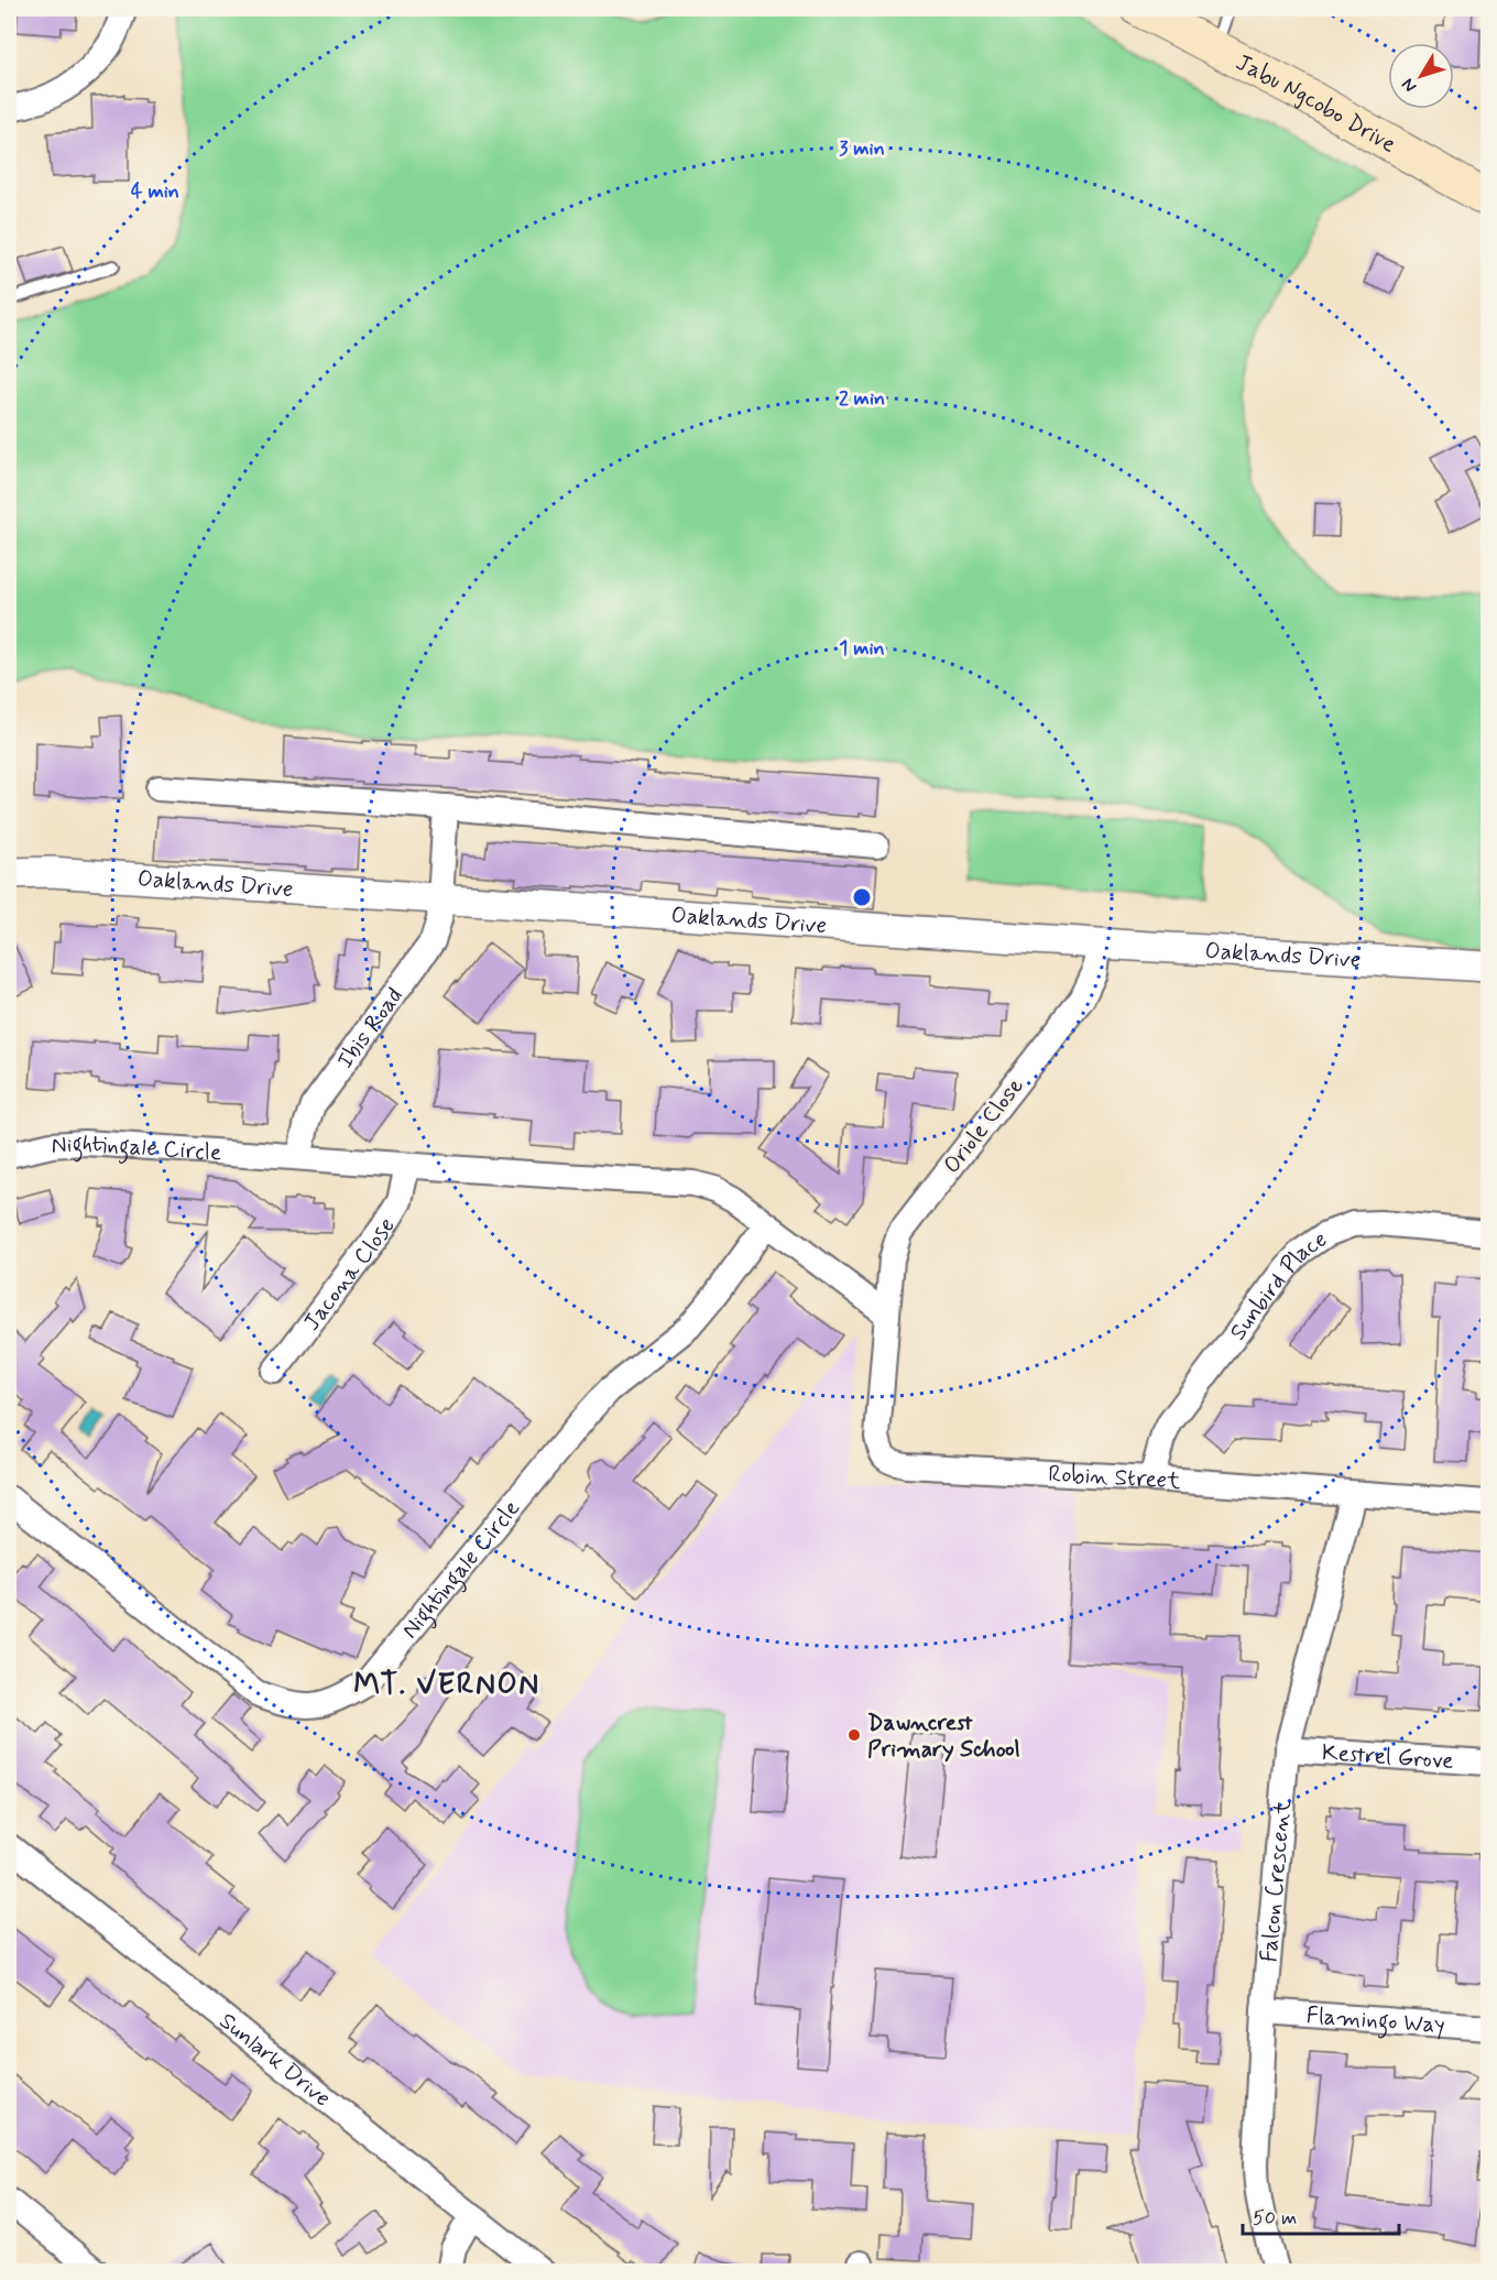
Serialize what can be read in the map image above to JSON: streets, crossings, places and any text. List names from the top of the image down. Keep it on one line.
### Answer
{"streets":{"main road":["Jabu Ngcobo Drive"],"street":["Oaklands Drive","Ibis Road","Oriole Close","Nightingale Circle","Jacona Close","Sunbird Place","Robin Street","Kestrel Grove","Falcon Crescent","Flamingo Way","Sunlark Drive"]},"crossings":[["Oaklands Drive","Ibis Road"],["Oaklands Drive","Oriole Close"],["Ibis Road","Nightingale Circle"],["Oriole Close","Nightingale Circle"],["Oriole Close","Robin Street"],["Nightingale Circle","Jacona Close"],["Nightingale Circle","Robin Street"],["Sunbird Place","Robin Street"],["Robin Street","Falcon Crescent"],["Kestrel Grove","Falcon Crescent"],["Falcon Crescent","Flamingo Way"]],"districts":["MT. VERNON"],"places":["Dawncrest Primary School"],"scale_bar":"50 m","north":"bottom left","rings":["3 min","4 min","2 min","1 min"]}
